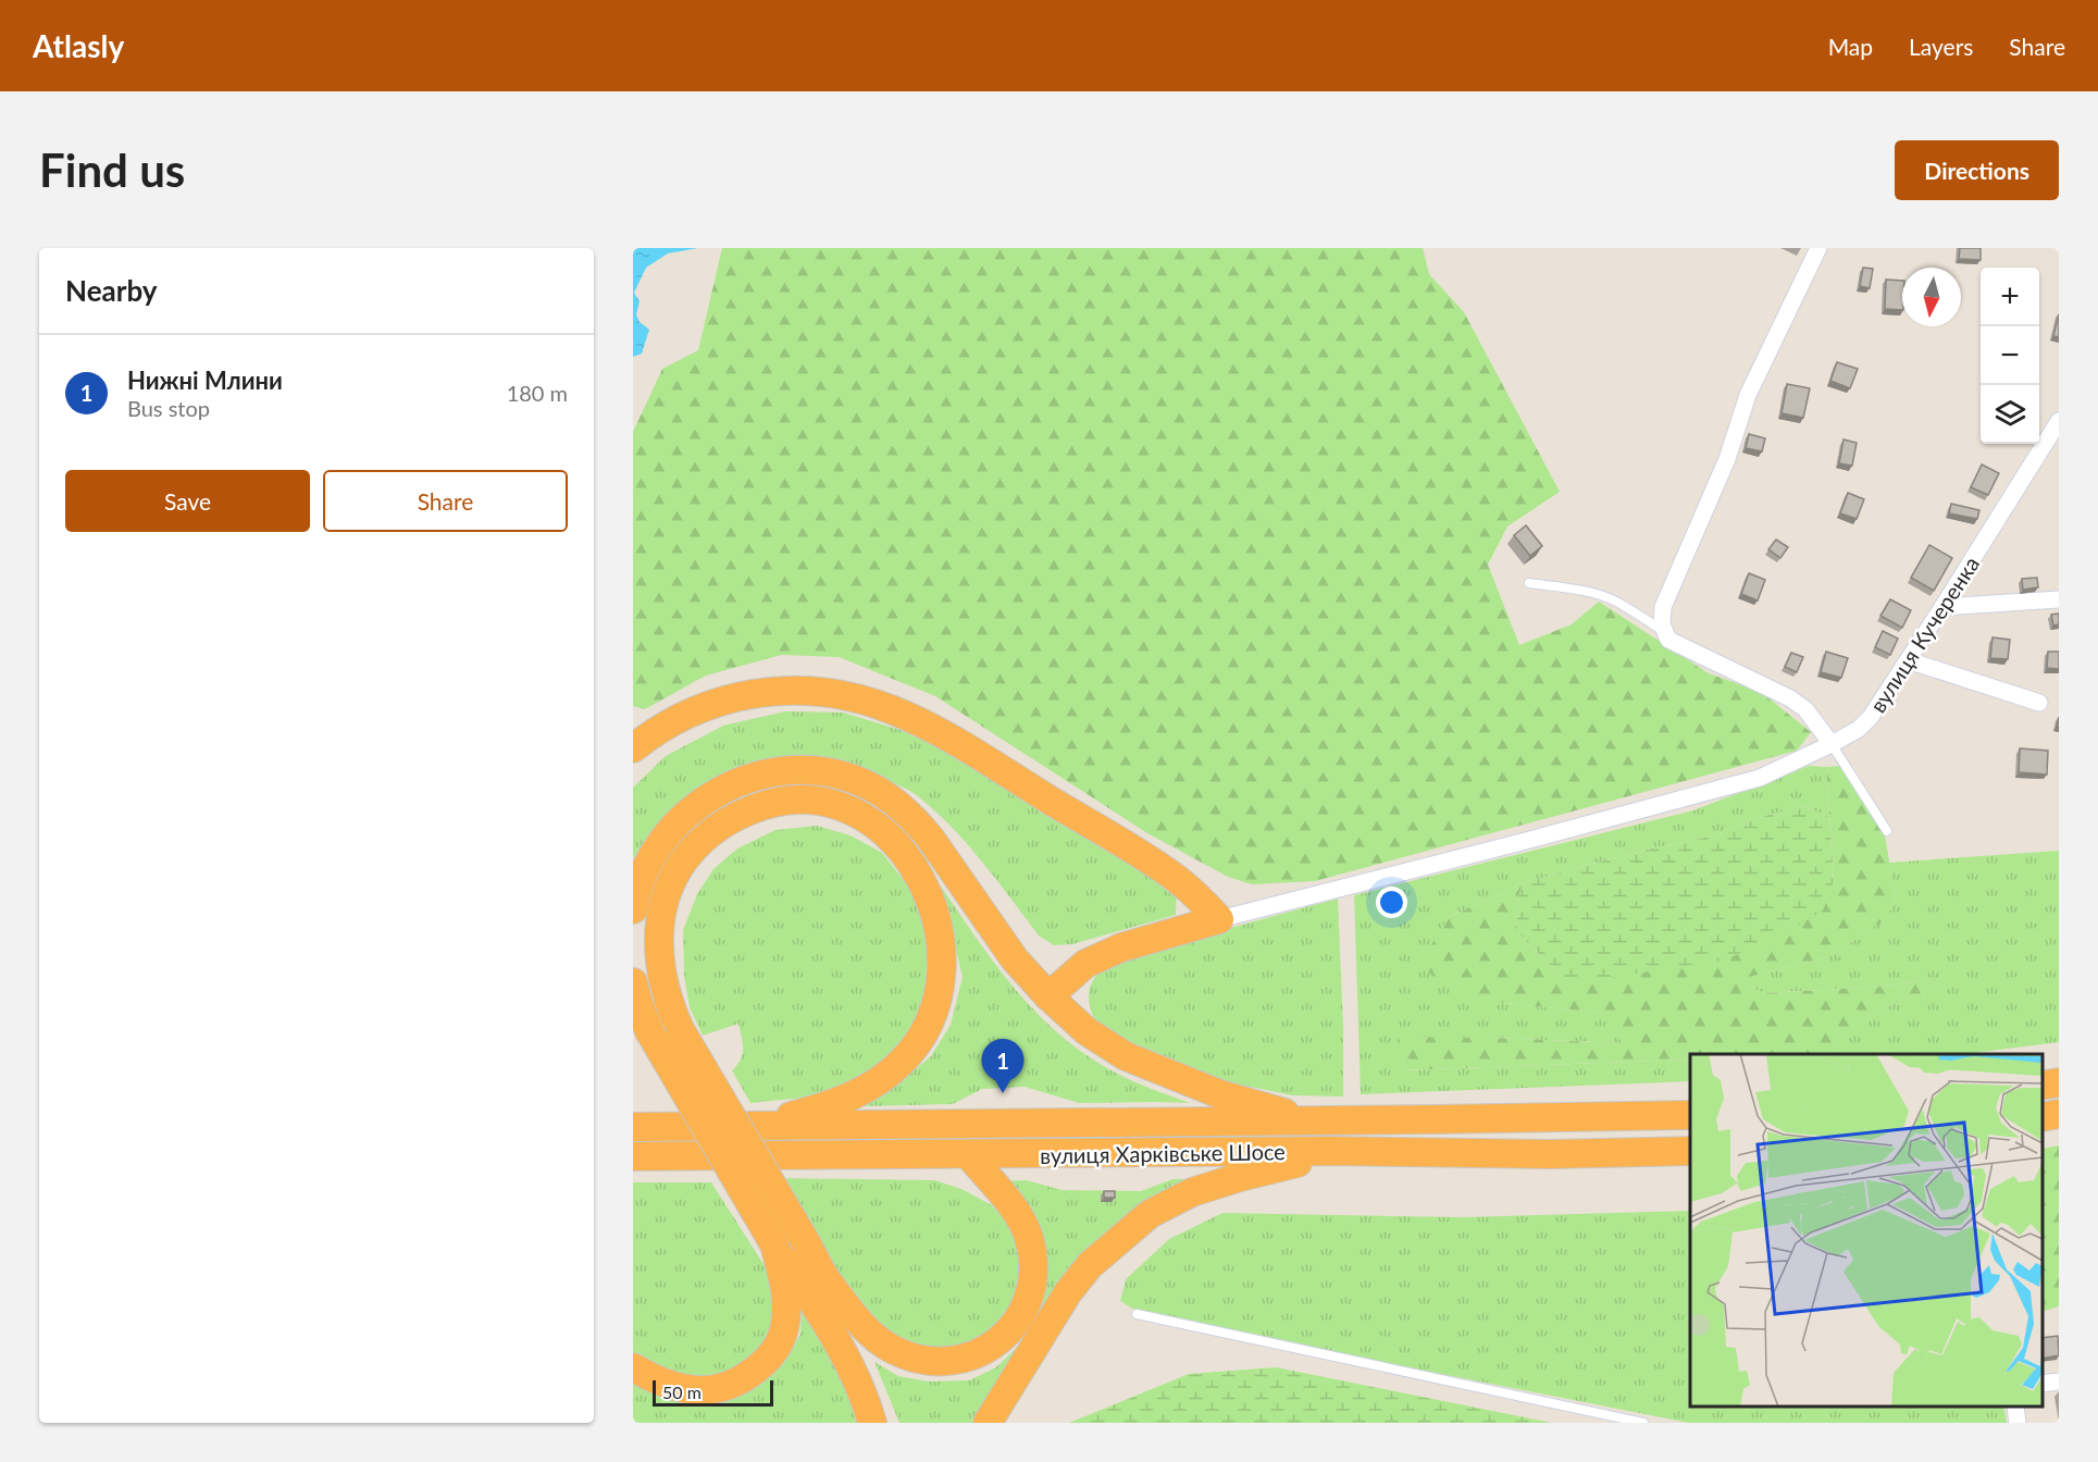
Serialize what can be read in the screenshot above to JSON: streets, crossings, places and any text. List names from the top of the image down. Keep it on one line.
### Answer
{"streets":{"highway":["вулиця Харківське Шосе"],"street":["вулиця Кучеренка"]},"scale_bar":"50 m","north":"bottom","page":{"header":"Atlasly","nav":["Map","Layers","Share"],"buttons":["Directions",["Save","Share"]],"title":"Find us","heading":"Nearby","map_buttons":["+","−"],"list":[{"mark":"1","name":"Нижні Млини","note":"Bus stop","value":"180 m"}],"pins":"1","scale":"50 m"}}
